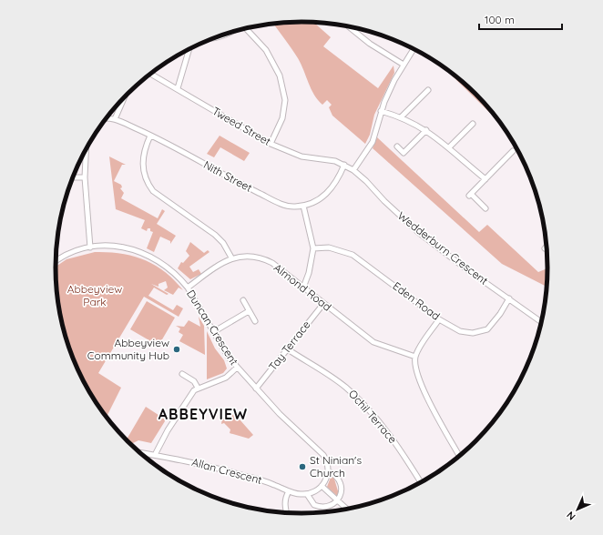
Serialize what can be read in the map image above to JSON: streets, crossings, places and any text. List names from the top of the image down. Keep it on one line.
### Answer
{"streets":{"street":["Tweed Street","Nith Street","Wedderburn Crescent","Almond Road","Eden Road","Duncan Crescent","Tay Terrace","Ochil Terrace","Allan Crescent"]},"crossings":[["Tweed Street","Nith Street"],["Tweed Street","Wedderburn Crescent"],["Nith Street","Wedderburn Crescent"],["Wedderburn Crescent","Eden Road"],["Almond Road","Tay Terrace"],["Duncan Crescent","Tay Terrace"],["Tay Terrace","Ochil Terrace"]],"districts":["ABBEYVIEW"],"parks":["Abbeyview Park"],"places":["Abbeyview Community Hub","St Ninian's Church"],"scale_bar":"100 m","north":"bottom left"}
